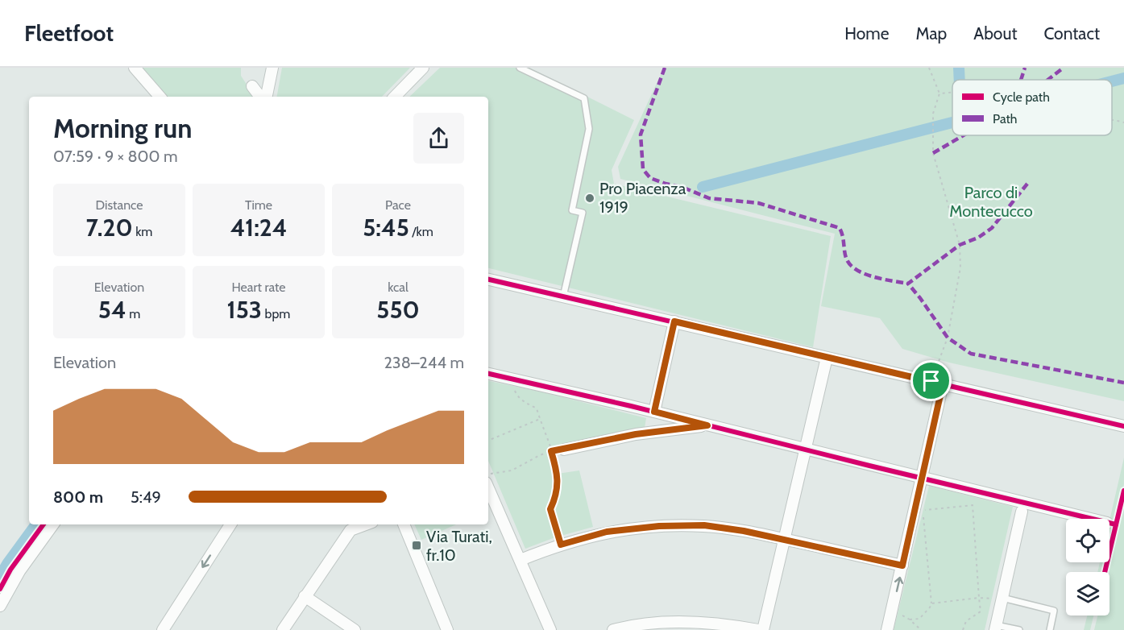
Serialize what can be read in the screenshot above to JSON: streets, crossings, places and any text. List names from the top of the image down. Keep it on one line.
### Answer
{"parks":["Parco di Montecucco"],"places":{"other":["Pro Piacenza 1919"],"transit":["Via Turati, fr.10"]},"legend":["Cycle path","Path"],"page":{"header":"Fleetfoot","nav":["Home","Map","About","Contact"],"heading":["Morning run","07:59 · 9 × 800 m"],"stats":[["Distance","7.20 km"],["Time","41:24"],["Pace","5:45 /km"],["Elevation","54 m"],["Heart rate","153 bpm"],["kcal","550"]],"chart":["Elevation","238–244 m"],"list":[{"name":"800 m","note":"5:49"}]}}
